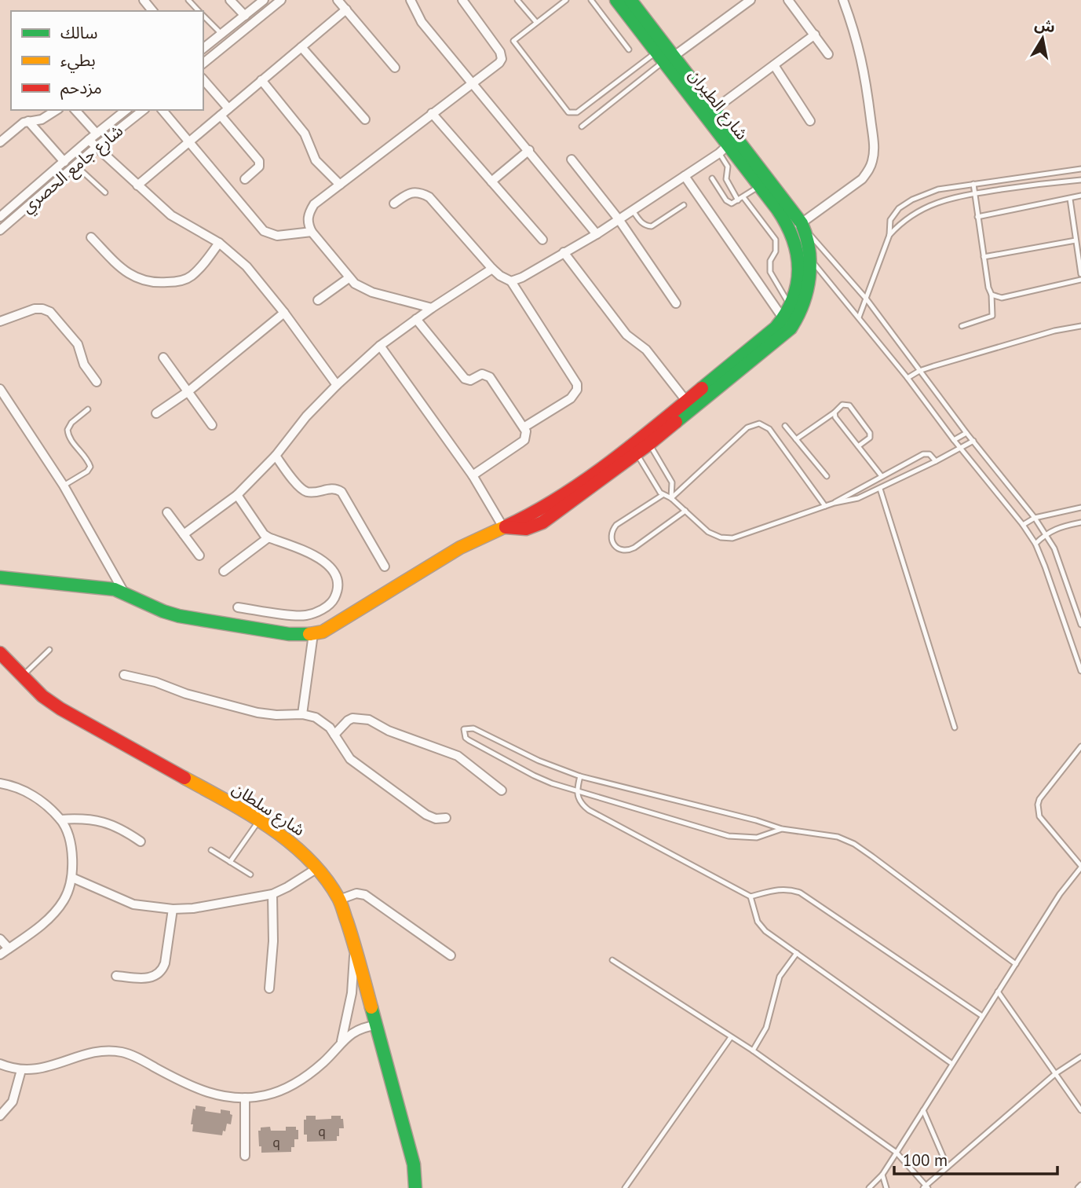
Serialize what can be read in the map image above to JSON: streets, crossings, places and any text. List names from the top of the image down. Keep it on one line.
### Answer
{"streets":{"street":["شارع الطيران","شارع جامع الحصري","شارع سلطان"]},"house_numbers":["q","q"],"legend":["سالك","بطيء","مزدحم"],"scale_bar":"100 m","north":"top"}
